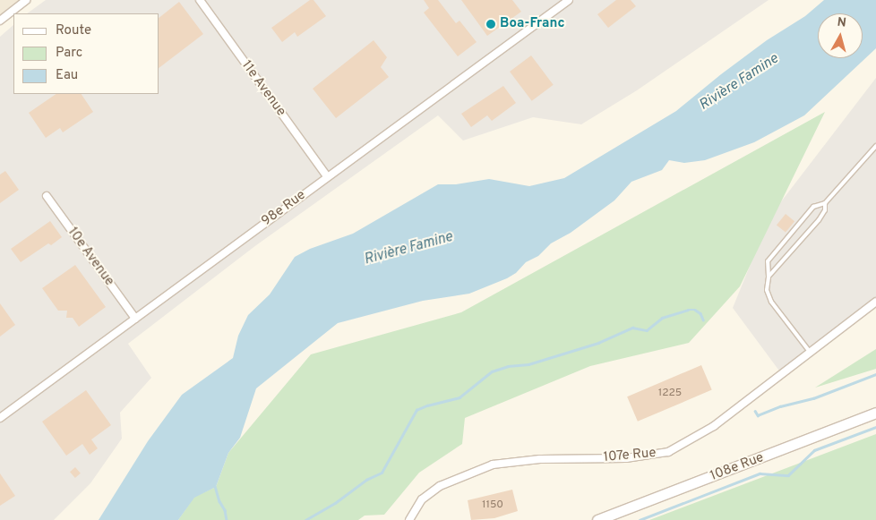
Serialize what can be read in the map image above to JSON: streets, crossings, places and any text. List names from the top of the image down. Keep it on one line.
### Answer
{"streets":{"main road":["108e Rue"],"street":["11e Avenue","98e Rue","10e Avenue","107e Rue"]},"crossings":[["11e Avenue","98e Rue"],["98e Rue","10e Avenue"]],"water":["Rivière Famine"],"places":["Boa-Franc"],"house_numbers":["1225","1150"],"legend":["Route","Parc","Eau"],"north":"top"}
